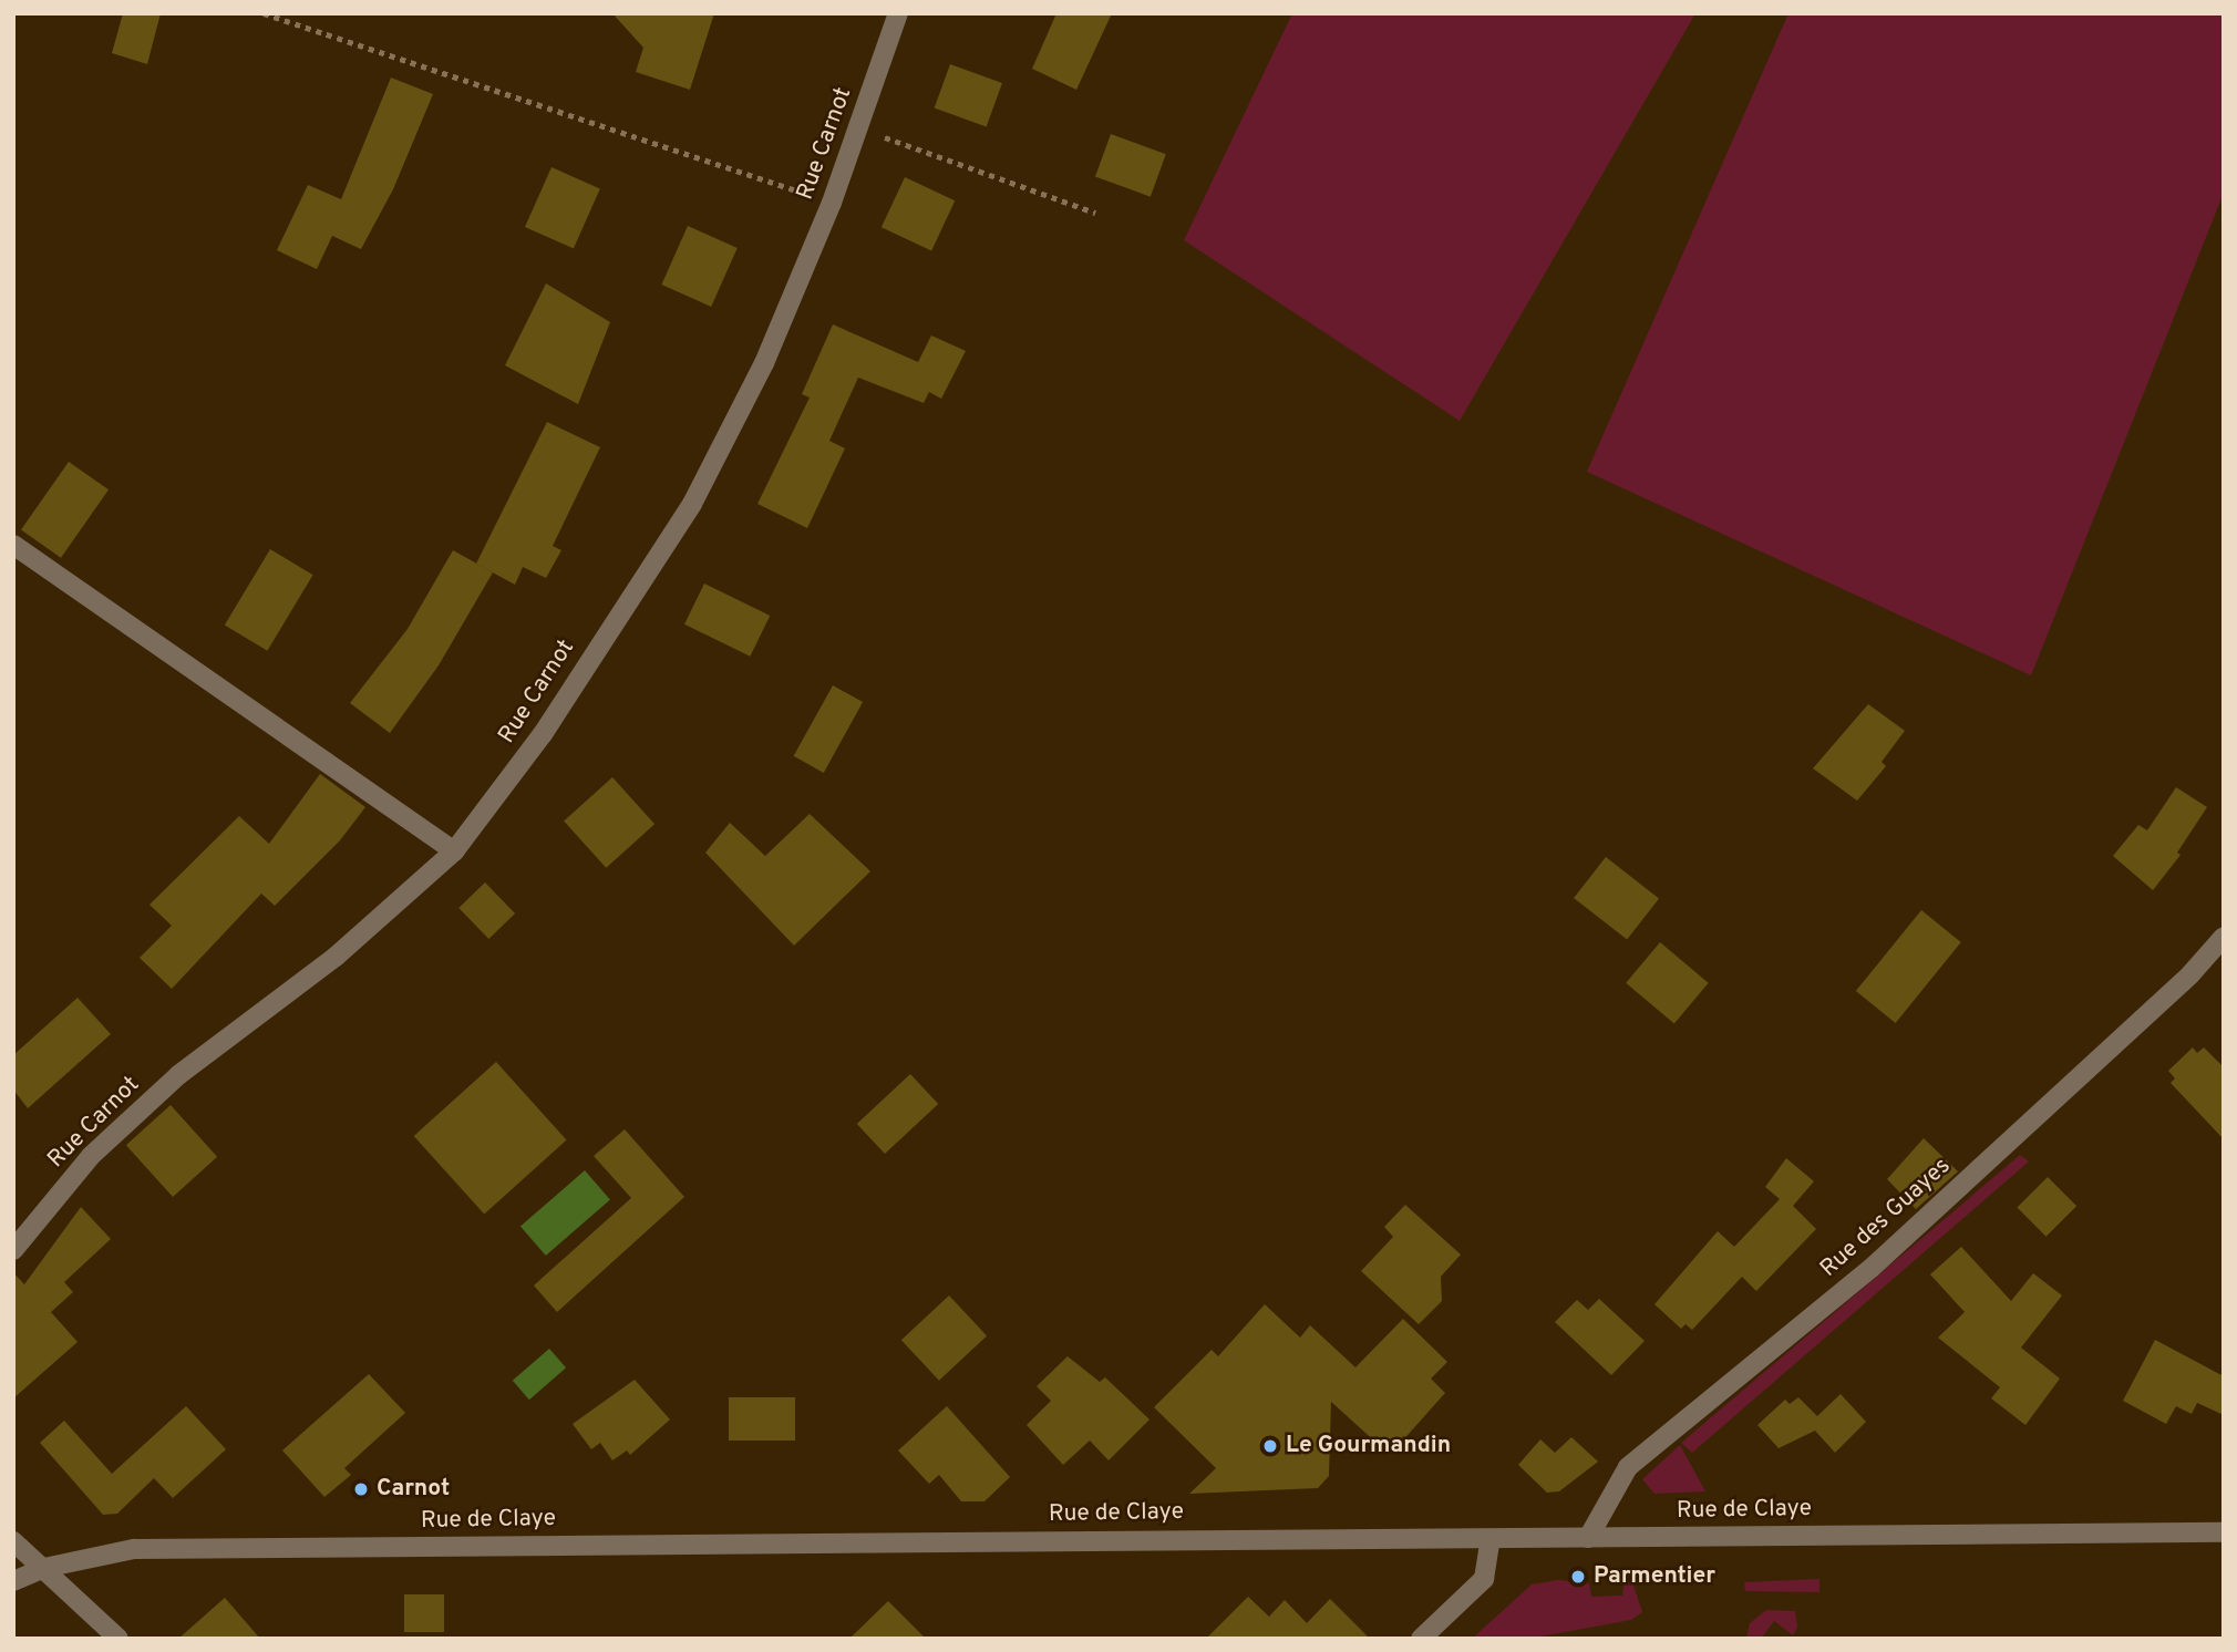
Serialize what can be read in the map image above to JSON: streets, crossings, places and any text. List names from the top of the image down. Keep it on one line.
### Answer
{"streets":{"street":["Rue Carnot","Rue des Guayes","Rue de Claye"]},"crossings":[["Rue des Guayes","Rue de Claye"]],"places":["Le Gourmandin","Carnot","Parmentier"]}
